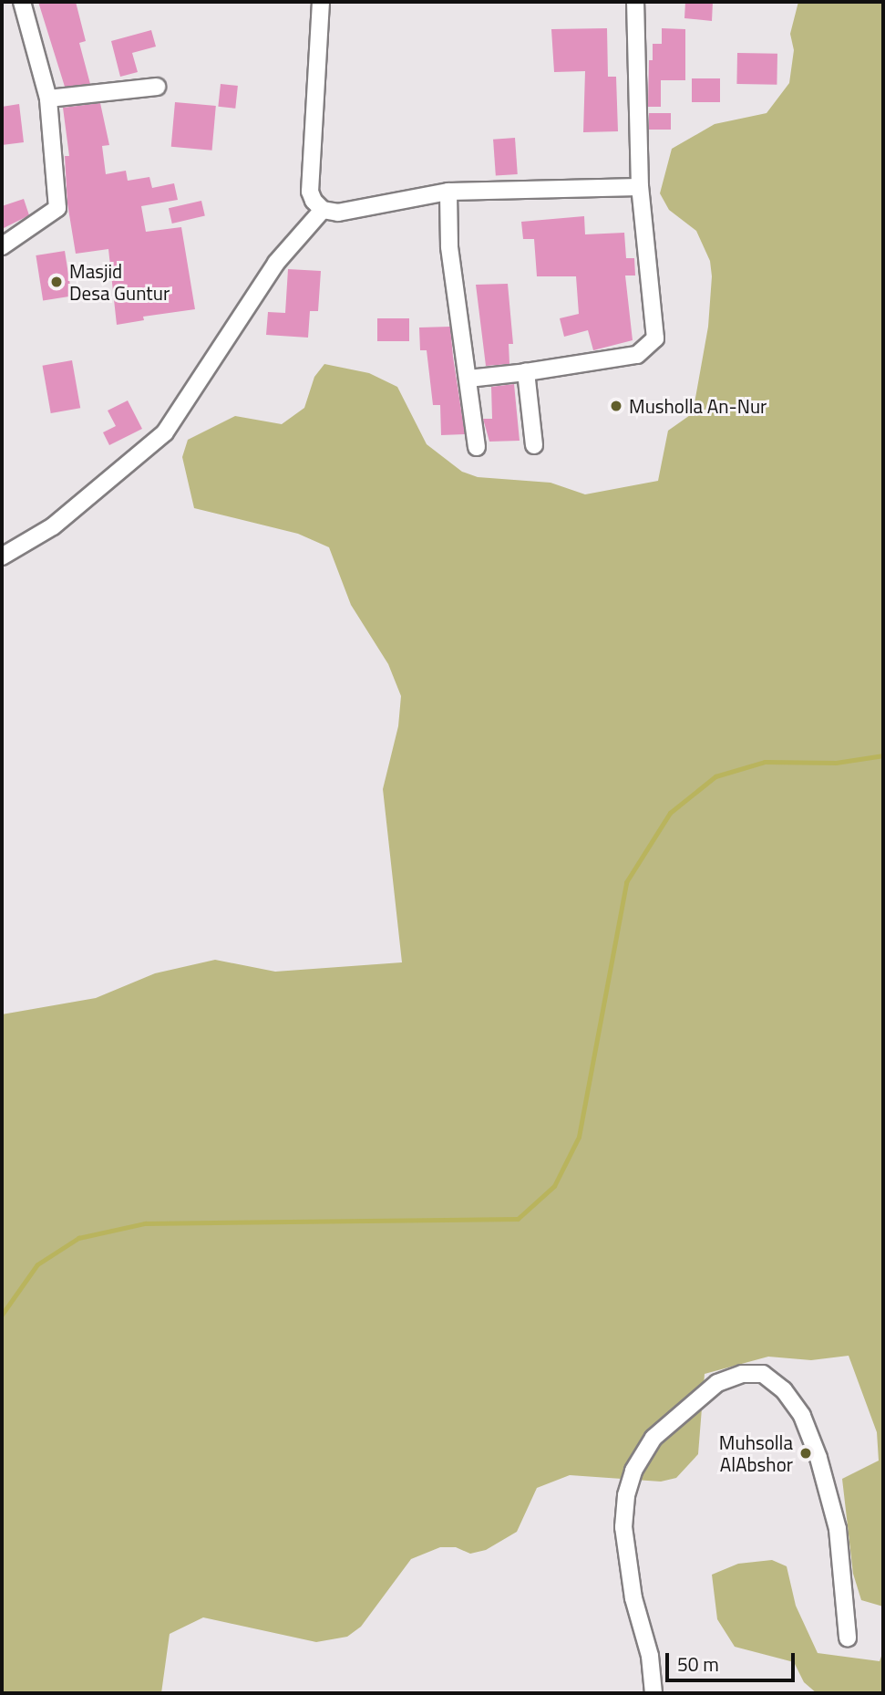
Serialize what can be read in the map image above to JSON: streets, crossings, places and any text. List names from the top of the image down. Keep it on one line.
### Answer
{"places":["Masjid Desa Guntur","Musholla An-Nur","Muhsolla AlAbshor"],"scale_bar":"50 m"}
